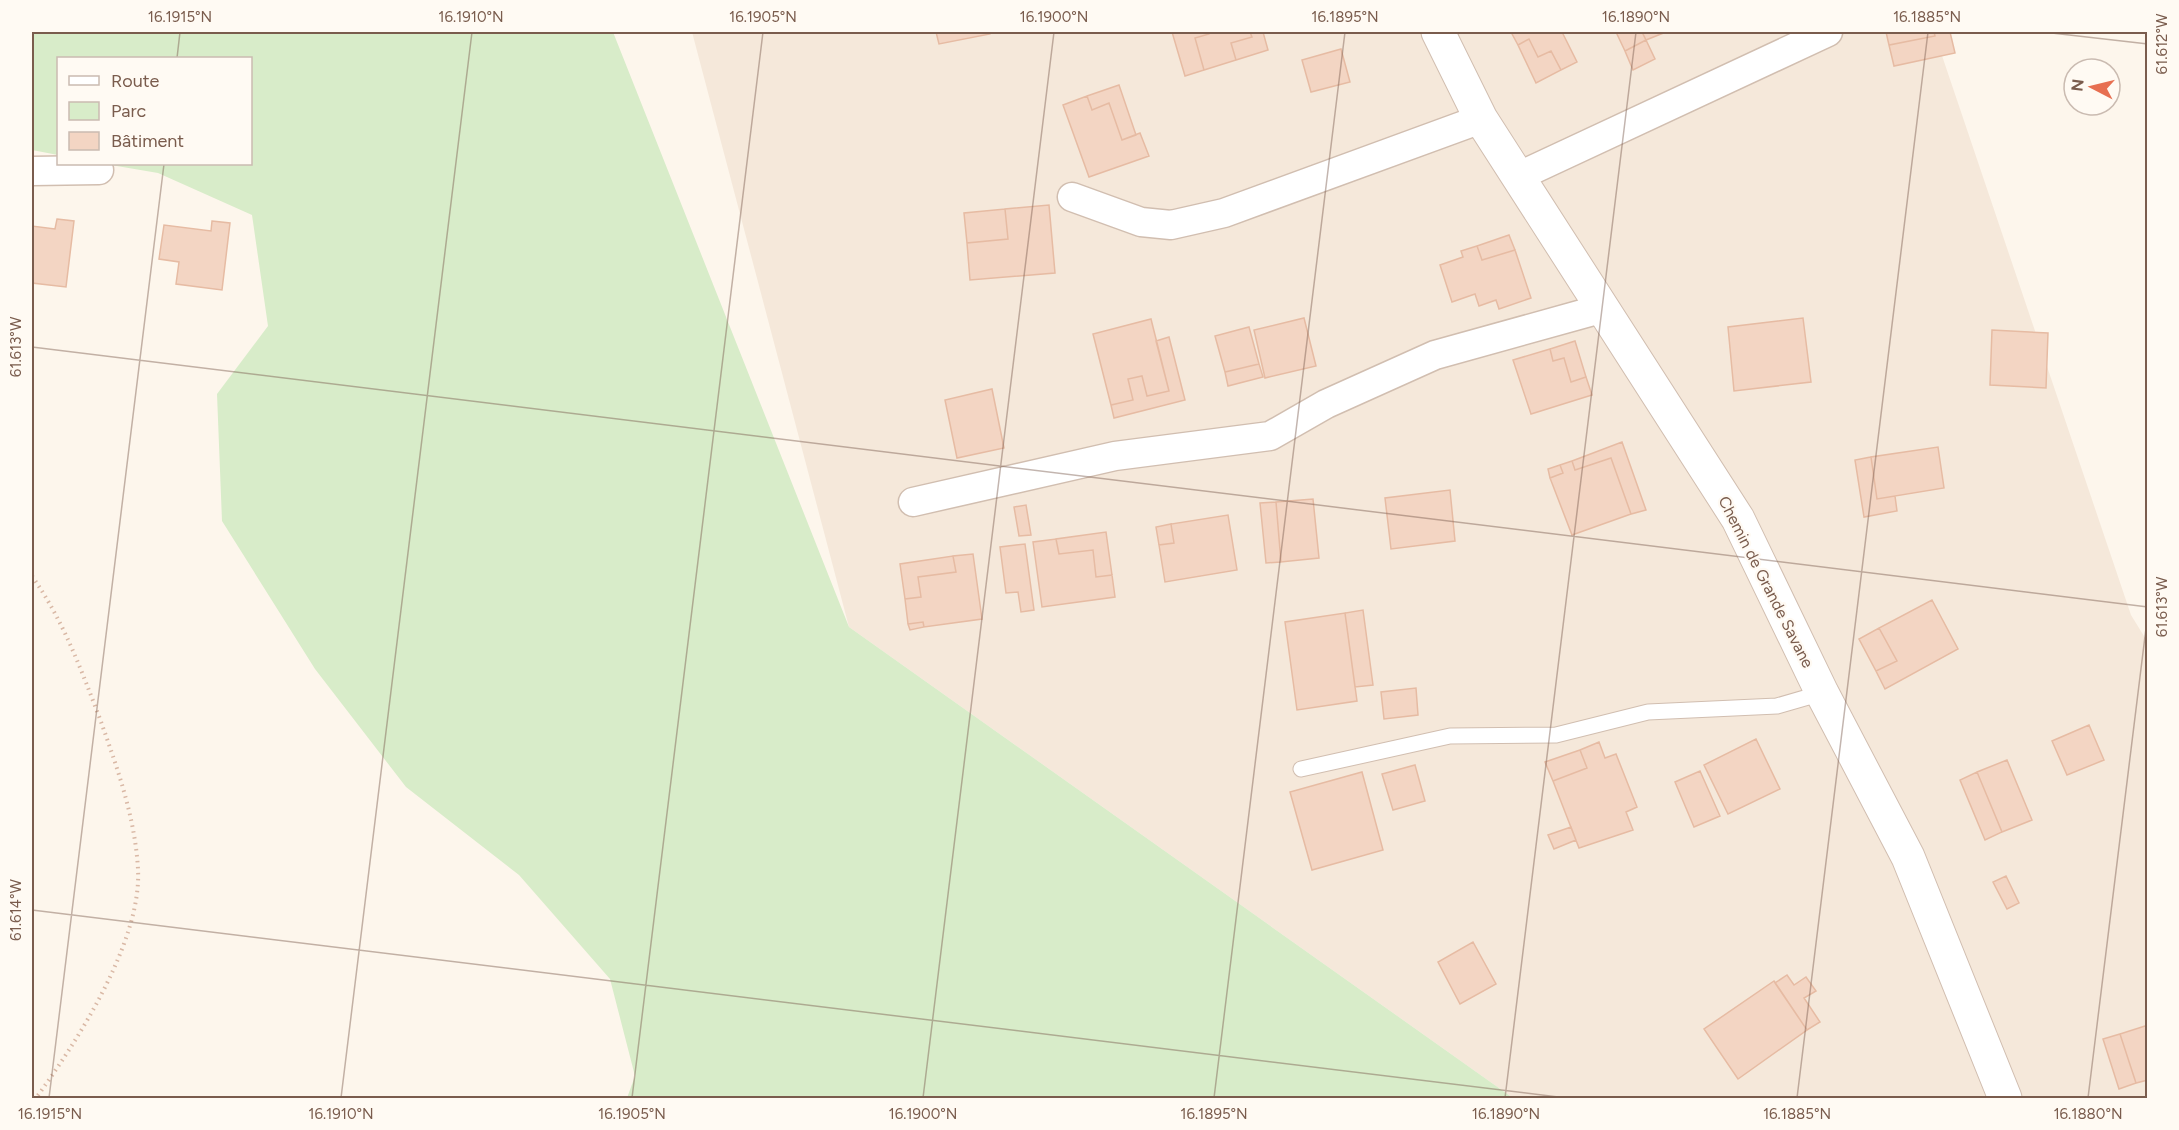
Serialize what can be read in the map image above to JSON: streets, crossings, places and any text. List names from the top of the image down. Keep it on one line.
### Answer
{"streets":{"street":["Chemin de Grande Savane"]},"legend":["Route","Parc","Bâtiment"],"north":"left","coordinates":["16.1915°N","16.1910°N","16.1905°N","16.1900°N","16.1895°N","16.1890°N","16.1885°N","61.612°W","61.613°W","61.614°W","16.1880°N"]}
